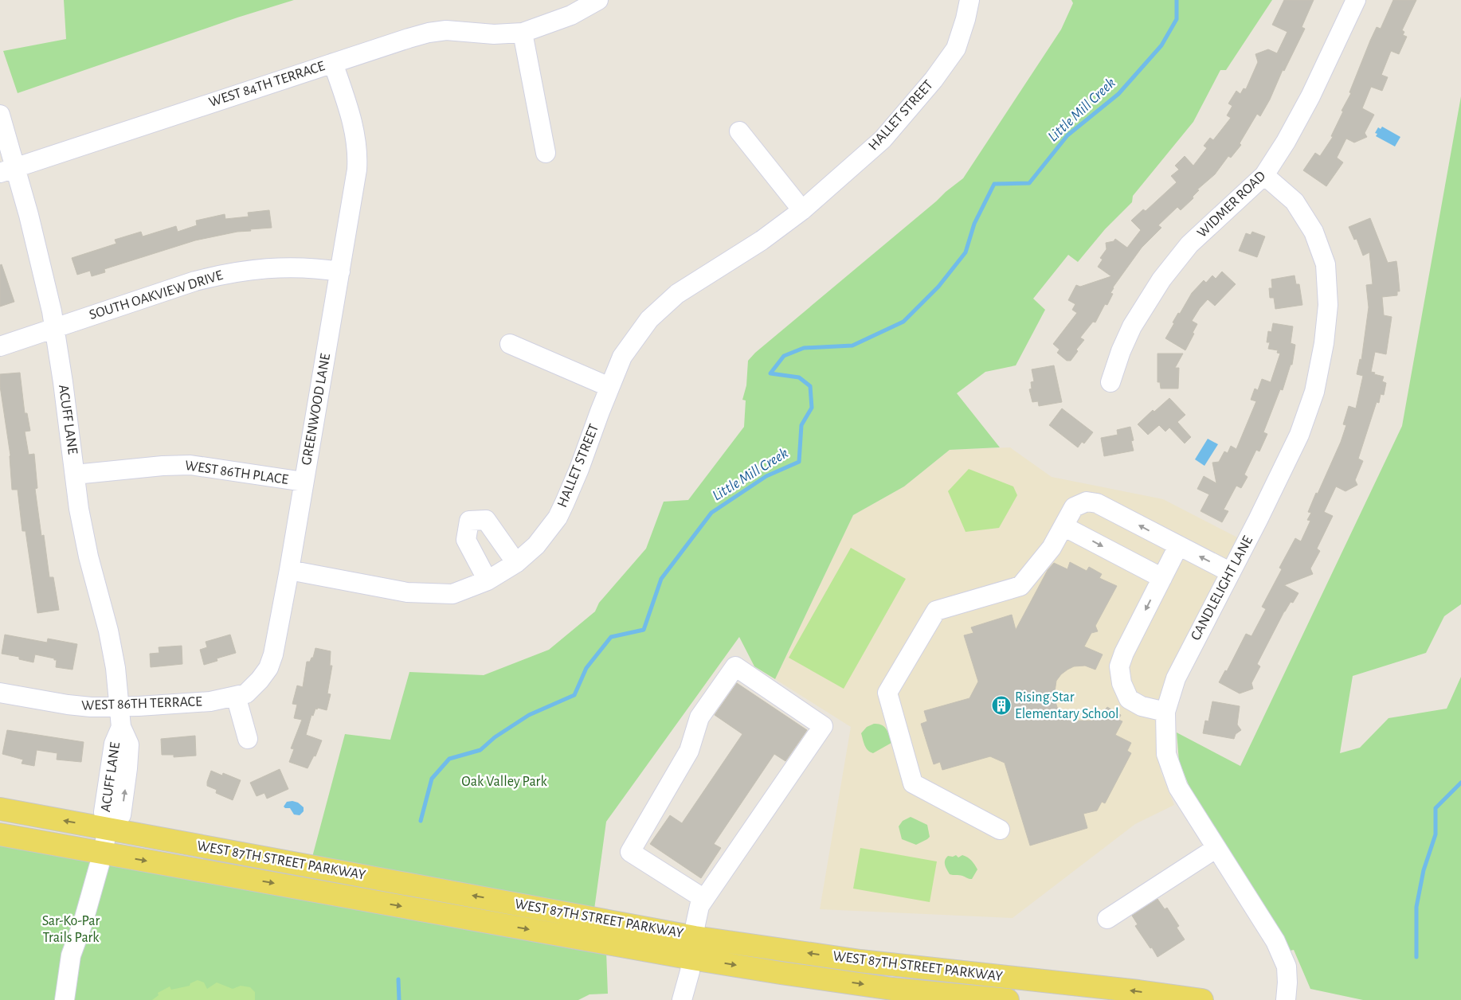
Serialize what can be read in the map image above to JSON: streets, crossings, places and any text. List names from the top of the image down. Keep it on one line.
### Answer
{"streets":{"main road":["WEST 87TH STREET PARKWAY"],"street":["WEST 84TH TERRACE","HALLET STREET","WIDMER ROAD","SOUTH OAKVIEW DRIVE","GREENWOOD LANE","ACUFF LANE","WEST 86TH PLACE","CANDLELIGHT LANE","WEST 86TH TERRACE"]},"crossings":[["WEST 84TH TERRACE","GREENWOOD LANE"],["WEST 84TH TERRACE","ACUFF LANE"],["WIDMER ROAD","CANDLELIGHT LANE"],["SOUTH OAKVIEW DRIVE","GREENWOOD LANE"],["SOUTH OAKVIEW DRIVE","ACUFF LANE"],["GREENWOOD LANE","WEST 86TH PLACE"],["GREENWOOD LANE","WEST 86TH TERRACE"],["ACUFF LANE","WEST 86TH PLACE"],["ACUFF LANE","WEST 86TH TERRACE"],["ACUFF LANE","WEST 87TH STREET PARKWAY"]],"water":["Little Mill Creek"],"parks":["Oak Valley Park","Sar-Ko-Par Trails Park"],"places":{"building":["Rising Star Elementary School"]}}
